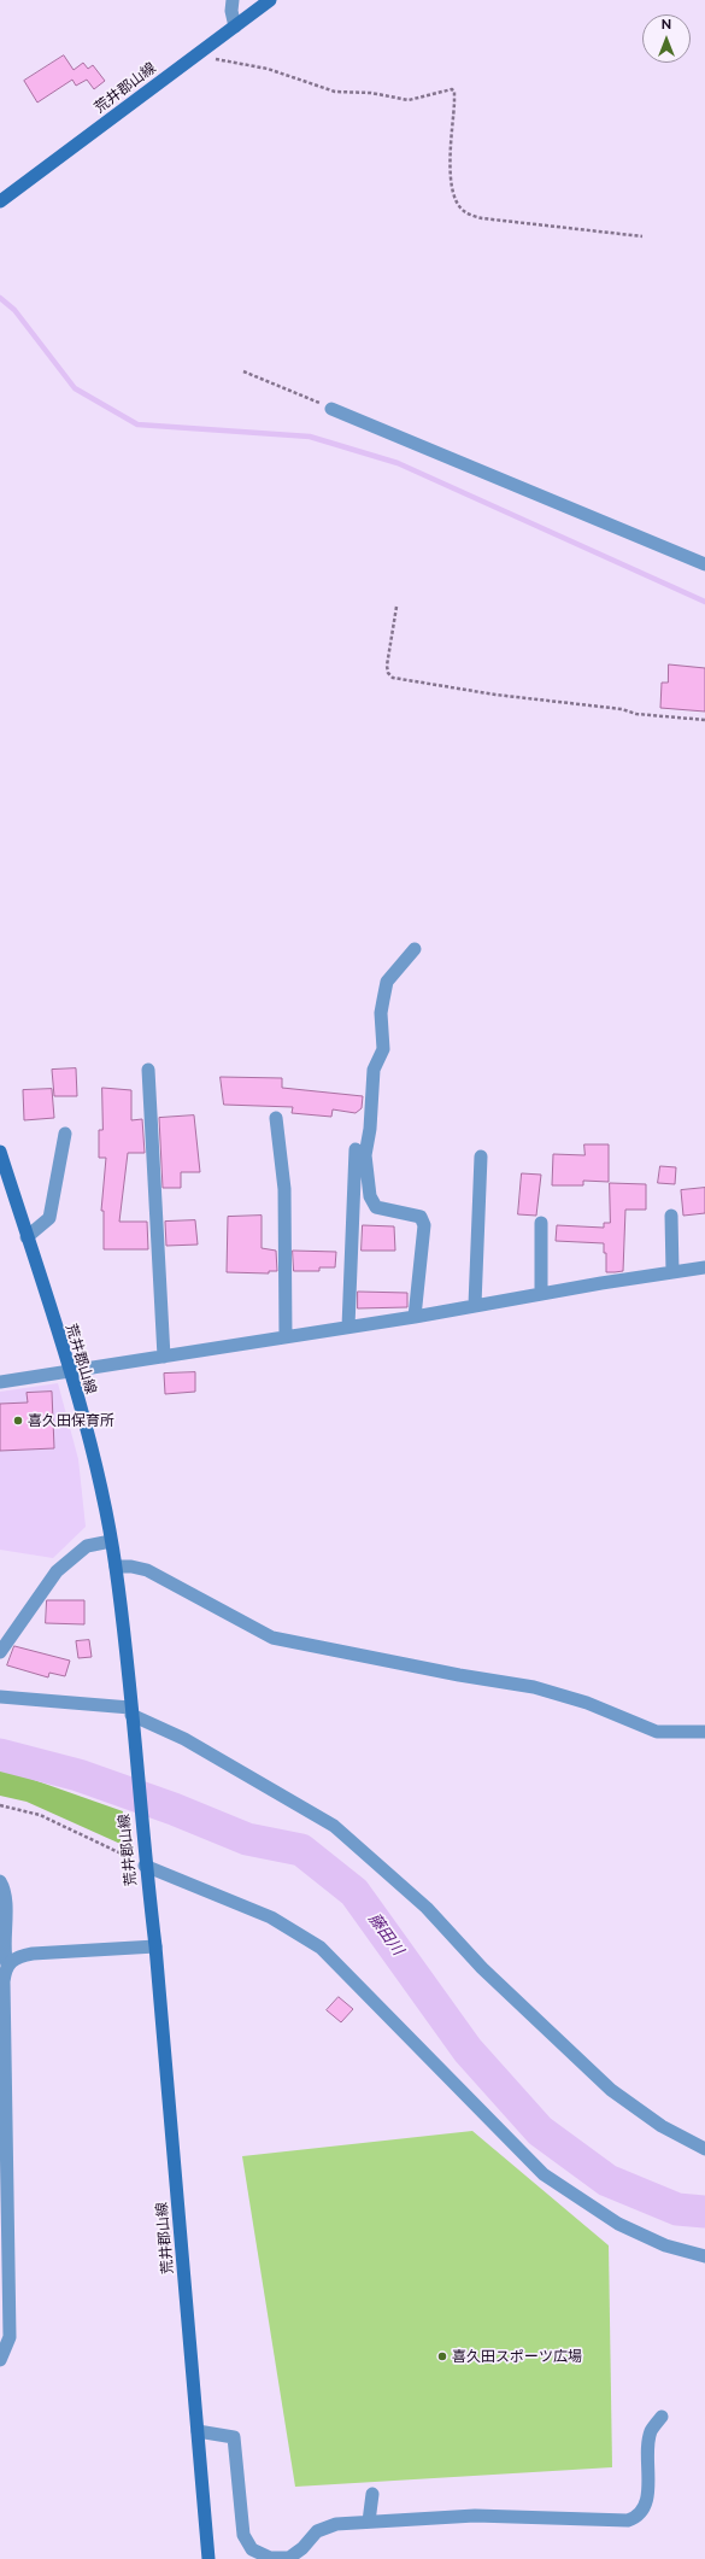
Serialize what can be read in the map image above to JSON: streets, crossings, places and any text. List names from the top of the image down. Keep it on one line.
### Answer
{"streets":{"main road":["荒井郡山線"]},"water":["藤田川"],"places":["喜久田保育所","喜久田スポーツ広場"],"north":"top"}
